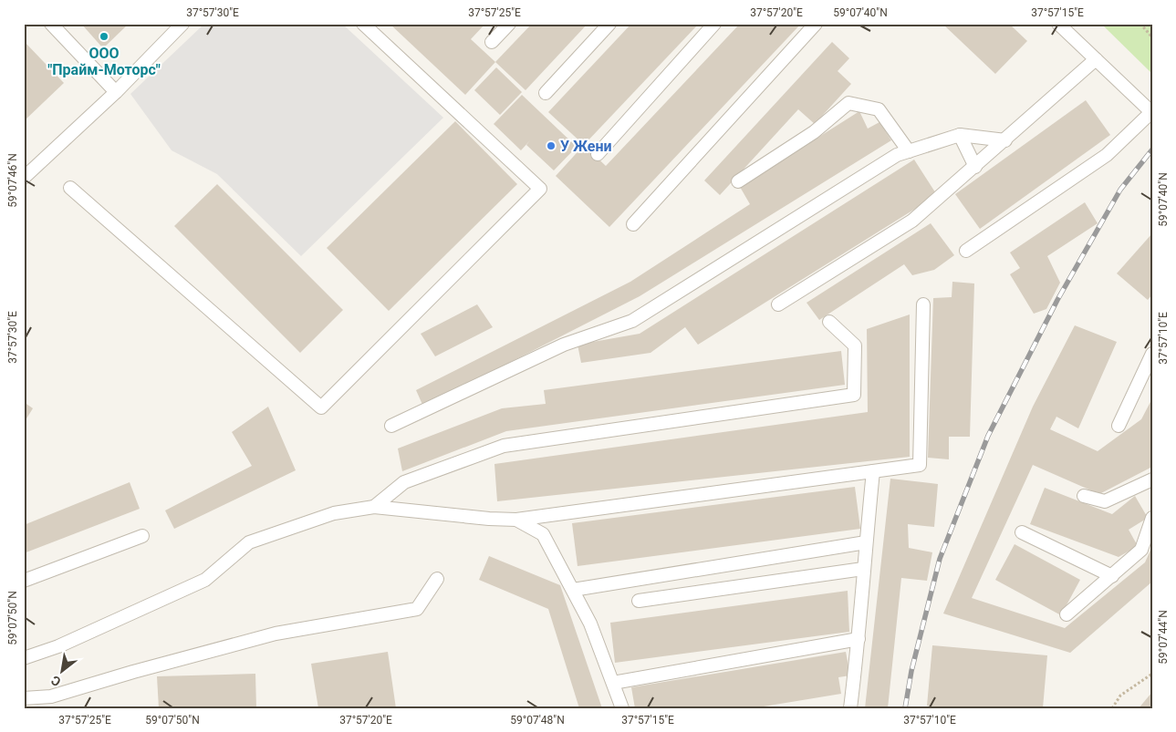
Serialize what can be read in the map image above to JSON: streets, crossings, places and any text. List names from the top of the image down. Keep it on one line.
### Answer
{"places":["ООО \"Прайм-Моторс\"","У Жени"],"north":"bottom left","coordinates":["37°57'30\"E","37°57'25\"E","37°57'20\"E","59°07'40\"N","37°57'15\"E","59°07'46\"N","37°57'10\"E","59°07'50\"N","59°07'44\"N","59°07'48\"N"]}
